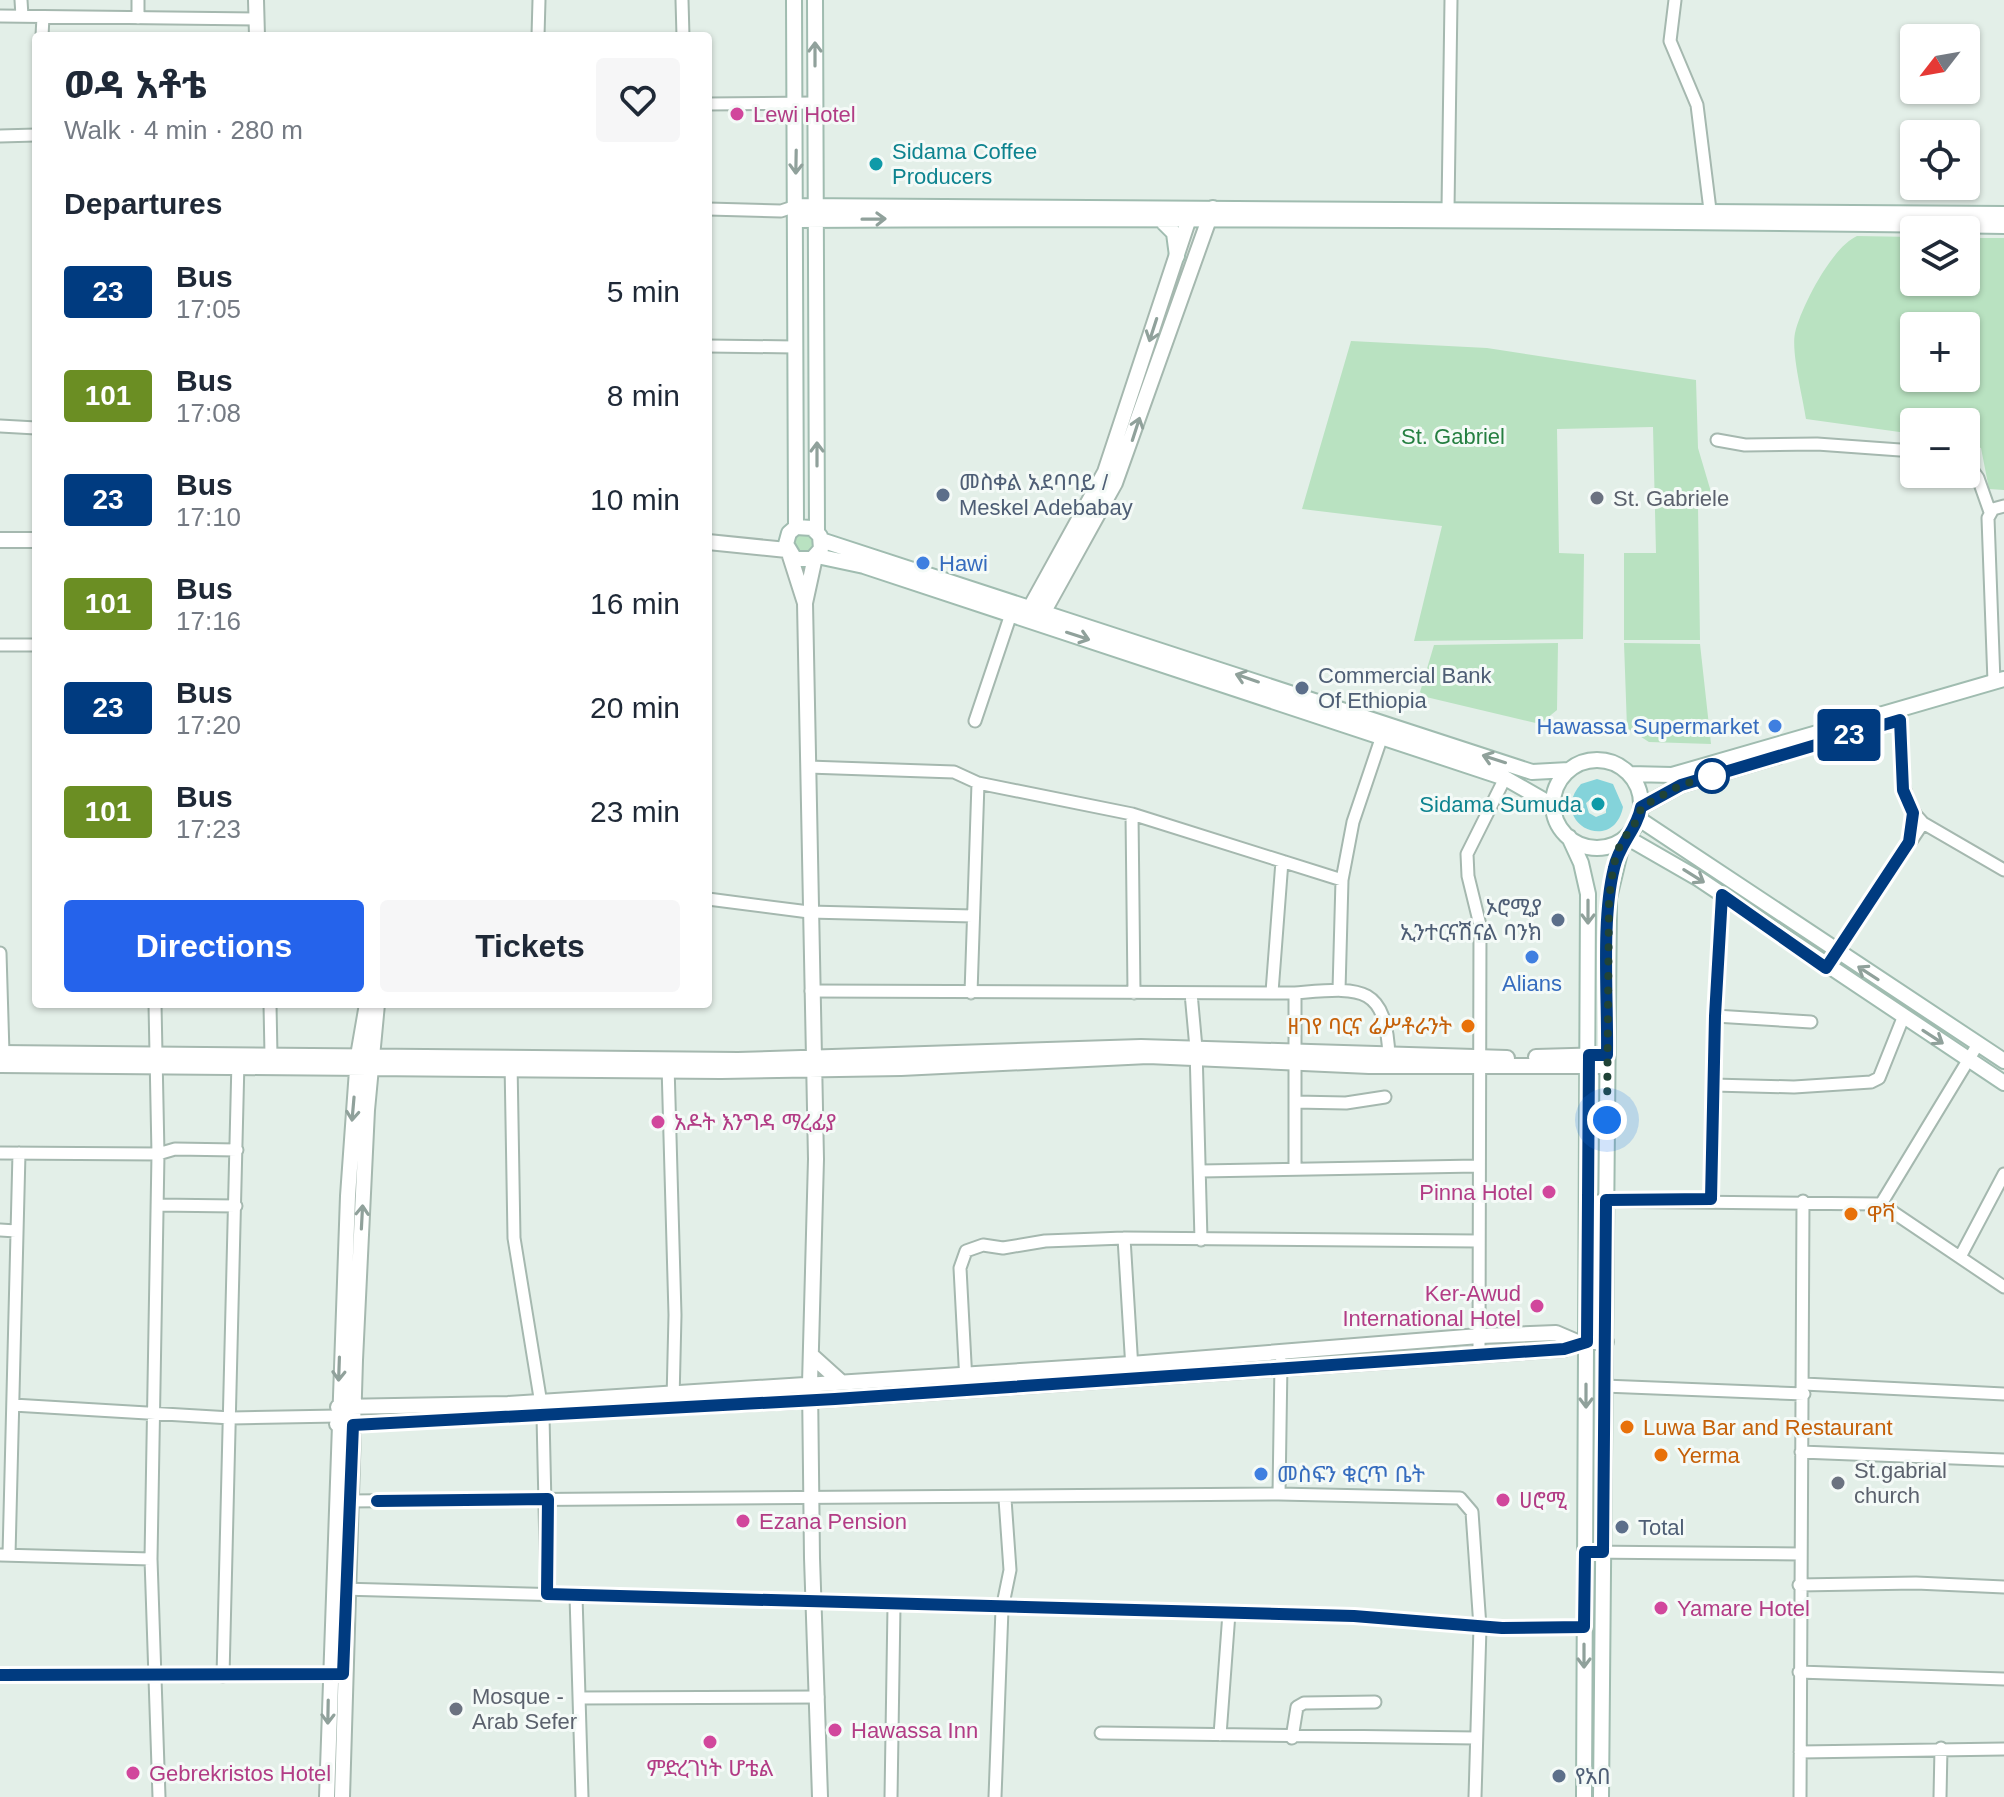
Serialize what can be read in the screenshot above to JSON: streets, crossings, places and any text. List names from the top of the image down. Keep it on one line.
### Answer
{"parks":["St. Gabriel"],"places":["Lewi Hotel","Sidama Coffee Producers","መስቀል አደባባይ / Meskel Adebabay","St. Gabriele","Hawi","Commercial Bank Of Ethiopia","Hawassa Supermarket","Sidama Sumuda","ኦሮሚያ ኢንተርናሽናል ባንክ","Alians","ዘገየ ባርና ሬሥቶራንት","አዶት እንግዳ ማረፊያ","Pinna Hotel","ዋቫ","Ker-Awud International Hotel","Luwa Bar and Restaurant","Yerma","መስፍን ቁርጥ ቤት","St.gabrial church","ሀሮሚ","Ezana Pension","Total","Yamare Hotel","Mosque - Arab Sefer","Hawassa Inn","ምድረገነት ሆቴል","Gebrekristos Hotel","የአበ"],"lines":["bus line 23"],"north":"bottom left","page":{"on_map":"23","map_buttons":["+","−"],"heading":[["ወዳ አቶቴ","Walk · 4 min · 280 m"],"Departures"],"list":[{"mark":"23","name":"Bus","note":"17:05","value":"5 min"},{"mark":"101","name":"Bus","note":"17:08","value":"8 min"},{"mark":"23","name":"Bus","note":"17:10","value":"10 min"},{"mark":"101","name":"Bus","note":"17:16","value":"16 min"},{"mark":"23","name":"Bus","note":"17:20","value":"20 min"},{"mark":"101","name":"Bus","note":"17:23","value":"23 min"}],"buttons":["Directions","Tickets"]}}
